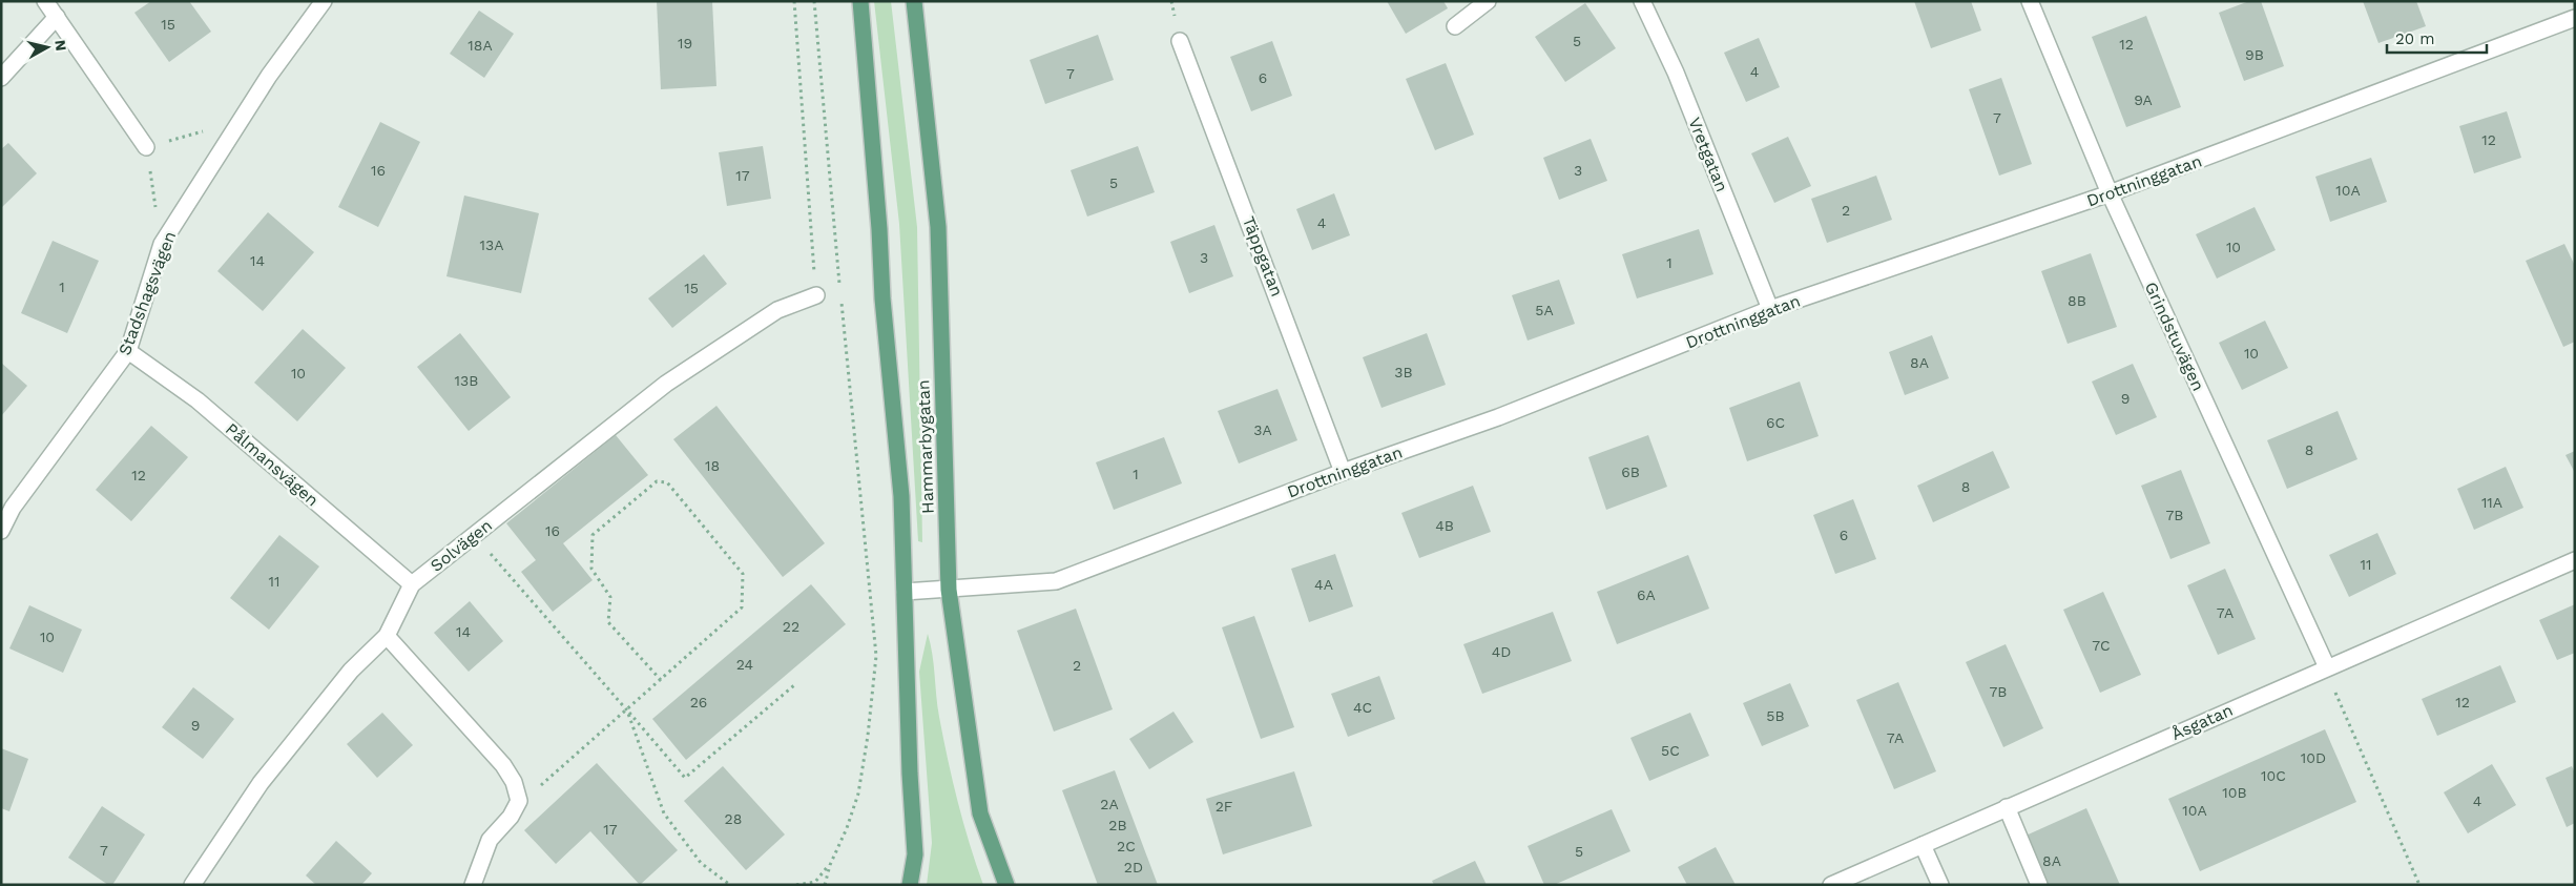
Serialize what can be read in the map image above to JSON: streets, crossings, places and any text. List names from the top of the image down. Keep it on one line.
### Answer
{"streets":{"main road":["Hammarbygatan"],"street":["Vretgatan","Drottninggatan","Täppgatan","Stadshagsvägen","Grindstuvägen","Pålmansvägen","Solvägen","Åsgatan"]},"crossings":[["Vretgatan","Drottninggatan"],["Drottninggatan","Täppgatan"],["Drottninggatan","Grindstuvägen"],["Drottninggatan","Hammarbygatan"],["Stadshagsvägen","Pålmansvägen"],["Grindstuvägen","Åsgatan"],["Pålmansvägen","Solvägen"]],"house_numbers":["15","5","19","12","18A","9B","4","7","6","9A","7","12","16","3","17","5","10A","2","4","13A","10","3","14","1","1","15","8B","5A","10","8A","3B","10","13B","9","6C","3A","8","18","6B","1","12","8","11A","7B","4B","16","6","11","11","4A","6A","7A","22","14","10","7C","4D","24","2","7B","26","12","4C","5B","9","7A","5C","10D","10C","10B","4","2A","2F","10A","28","2B","17","2C","7","5","8A","2D"],"scale_bar":"20 m","north":"right"}
